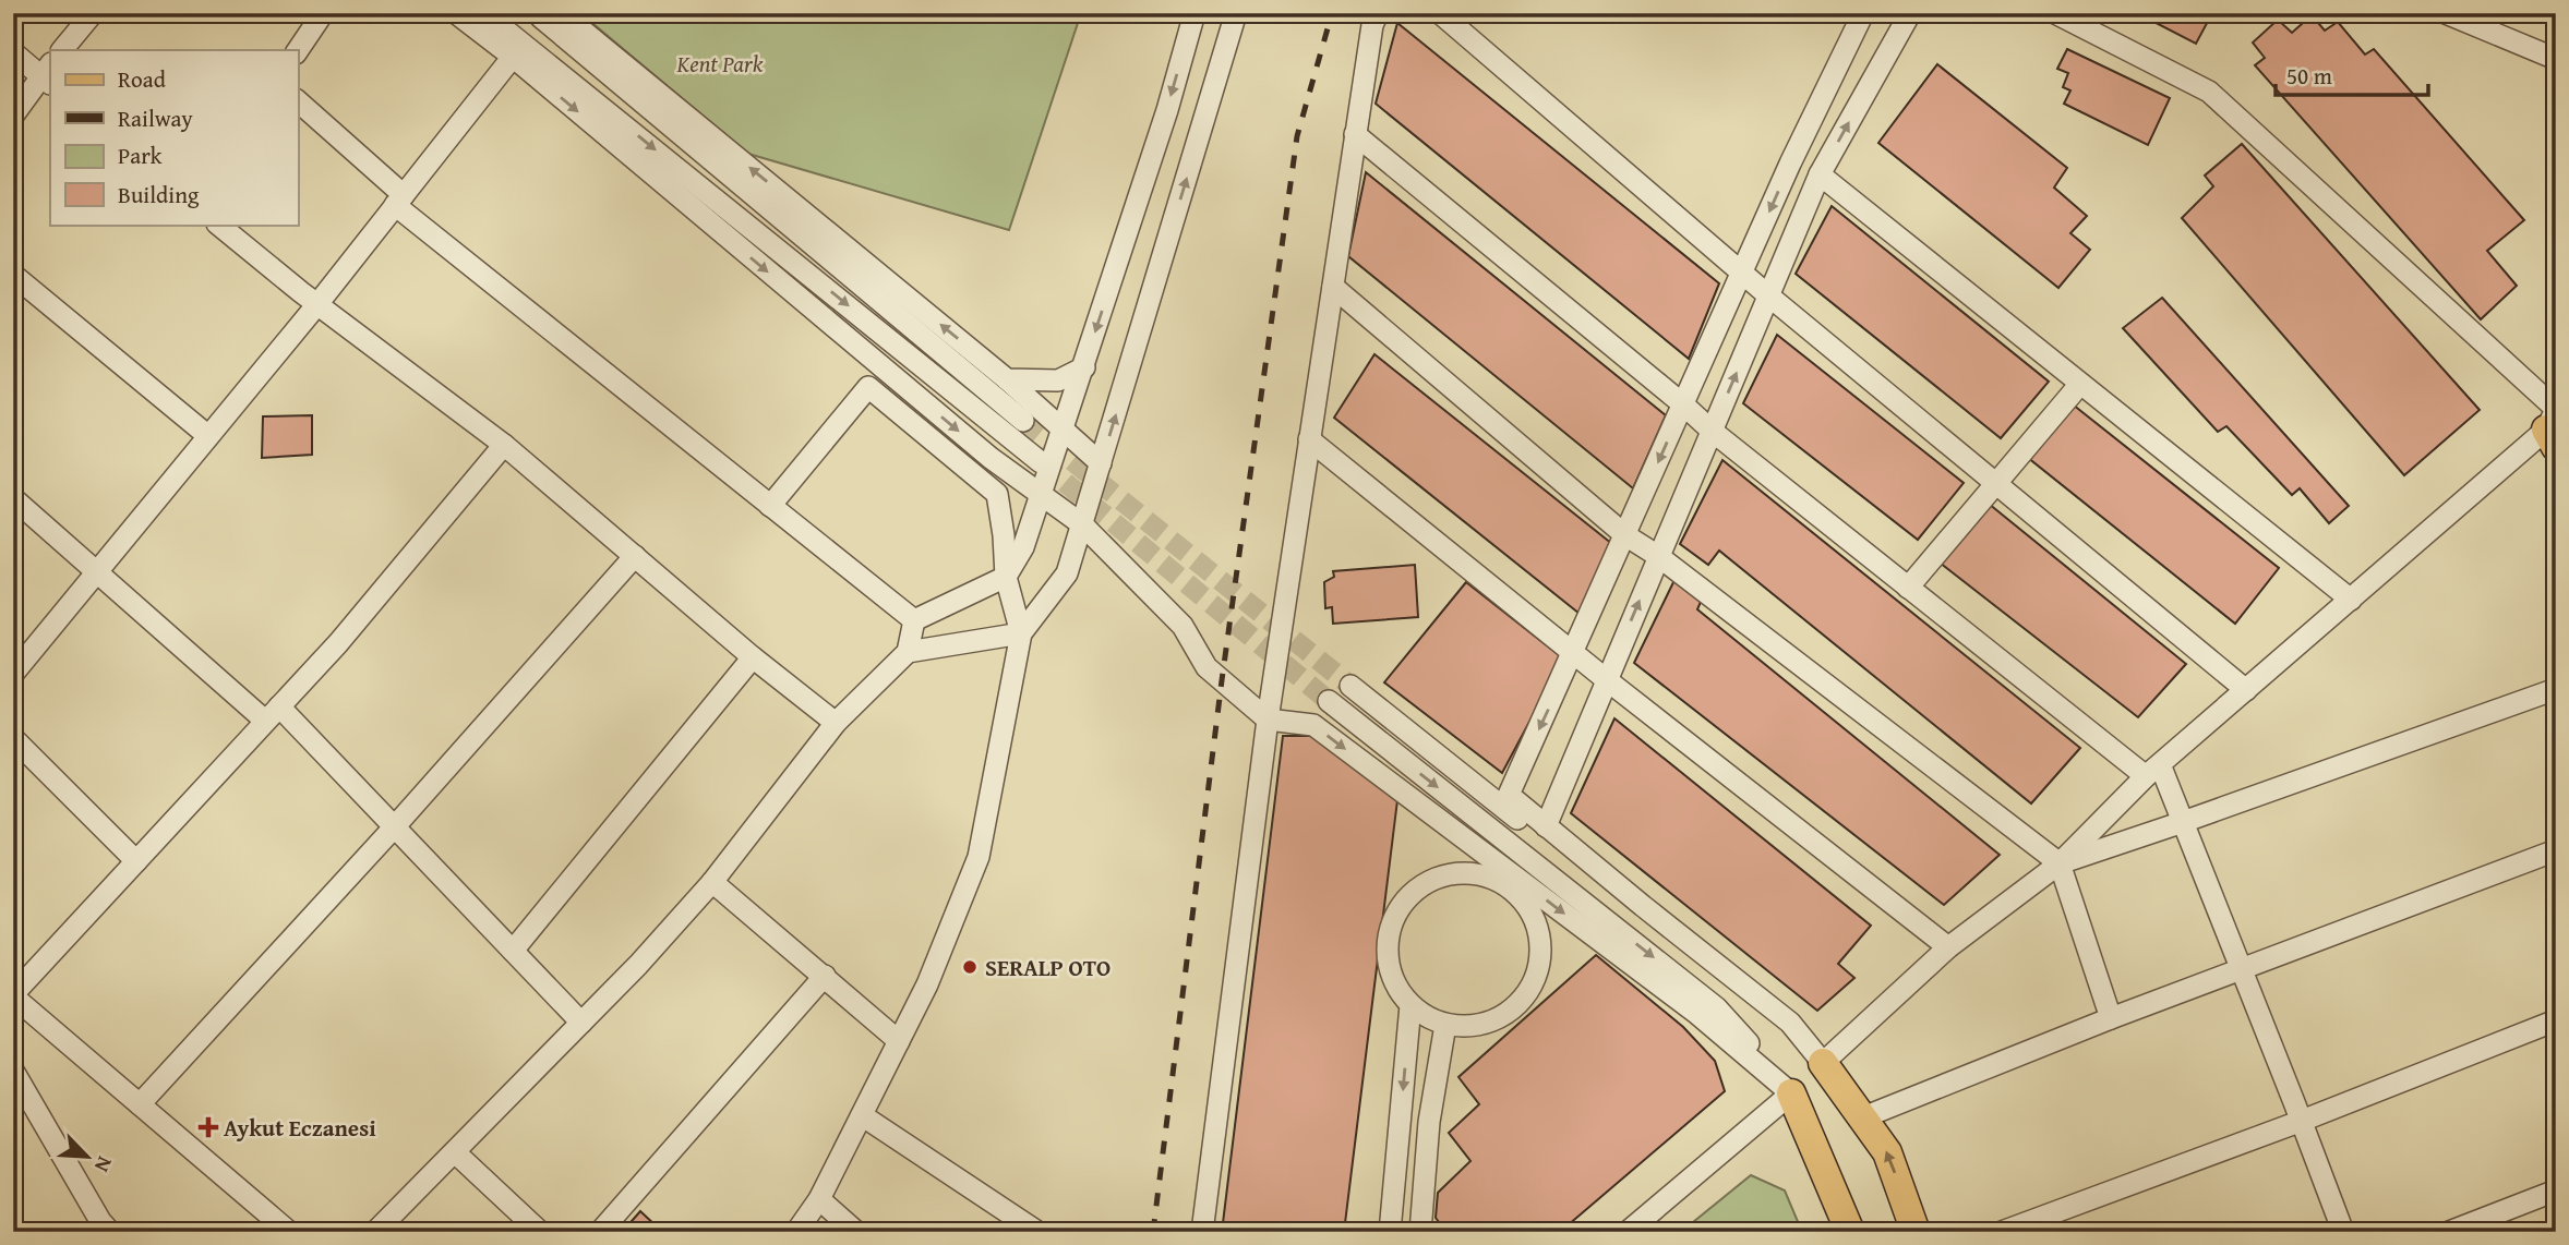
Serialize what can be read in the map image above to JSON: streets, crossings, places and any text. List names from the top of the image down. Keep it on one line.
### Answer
{"parks":["Kent Park"],"places":{"other":["SERALP OTO"],"health":["Aykut Eczanesi"]},"legend":["Road","Railway","Park","Building"],"scale_bar":"50 m","north":"bottom right"}
